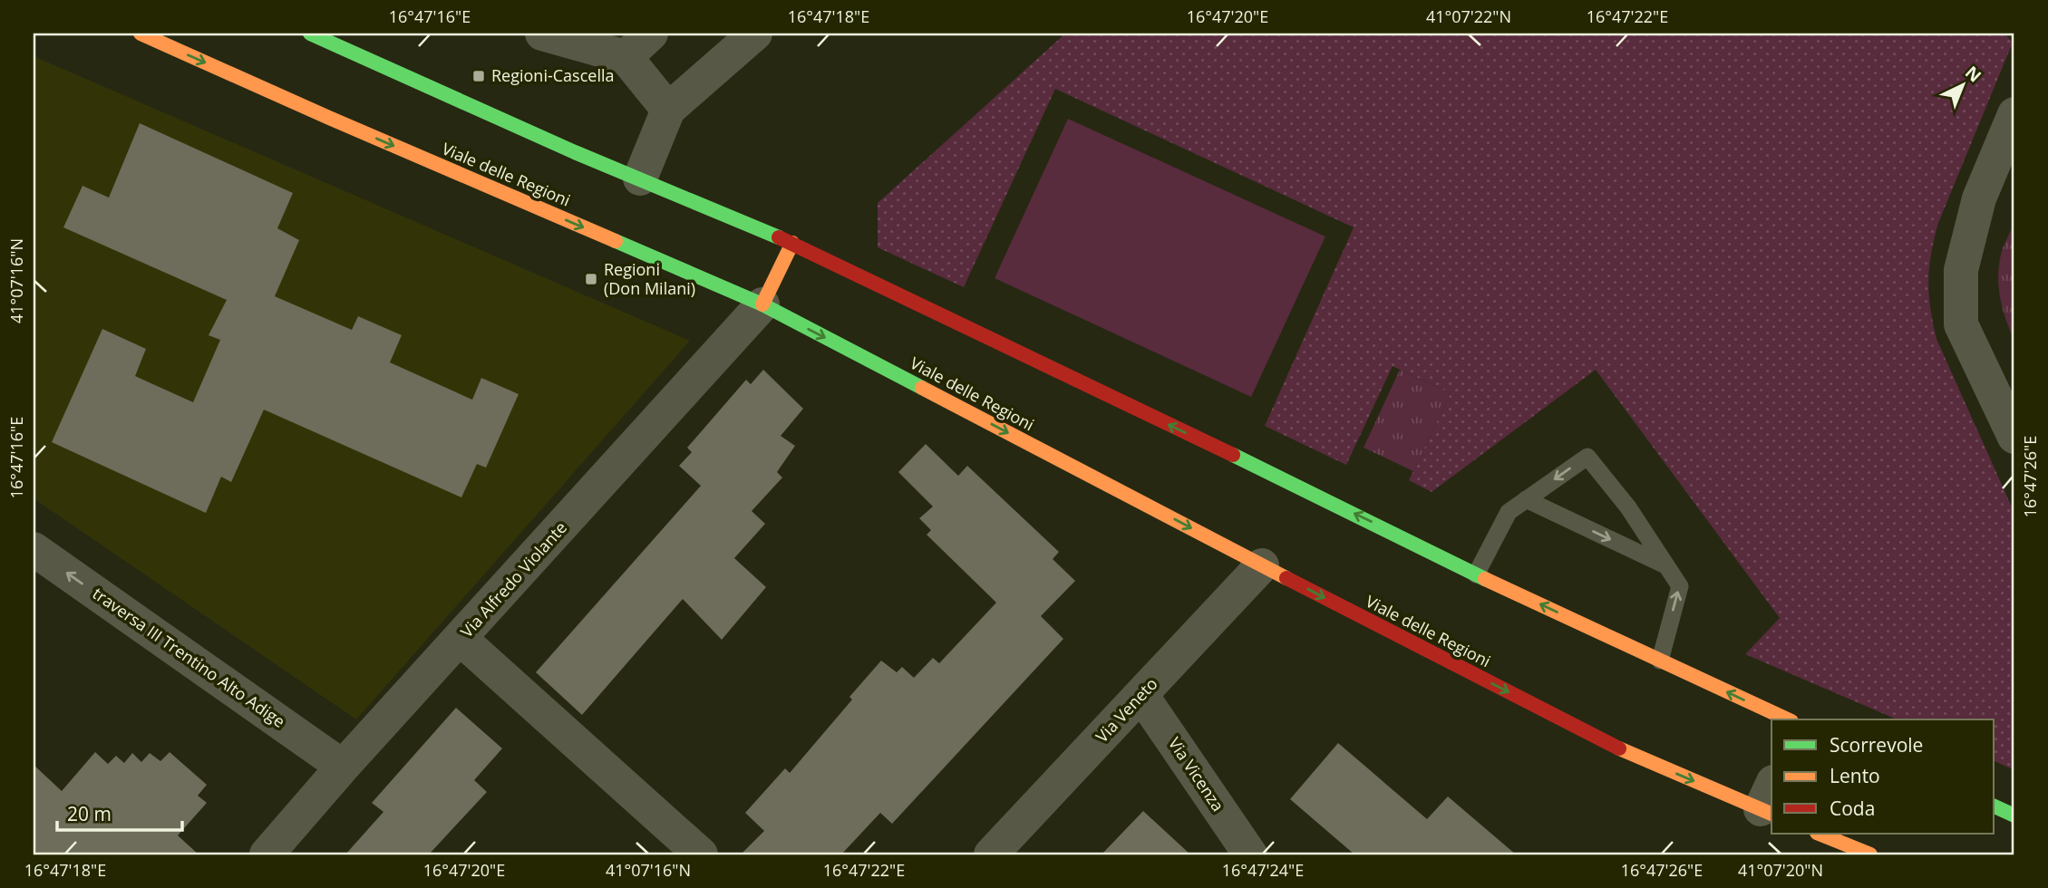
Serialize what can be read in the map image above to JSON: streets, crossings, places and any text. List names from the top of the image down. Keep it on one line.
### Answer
{"streets":{"street":["Viale delle Regioni","Via Alfredo Violante","traversa III Trentino Alto Adige","Via Veneto","Via Vicenza"]},"crossings":[["Viale delle Regioni","Via Alfredo Violante"],["Viale delle Regioni","Via Veneto"],["Via Alfredo Violante","traversa III Trentino Alto Adige"],["Via Veneto","Via Vicenza"]],"one_way":["traversa III Trentino Alto Adige"],"places":{"transit":["Regioni-Cascella","Regioni (Don Milani)"]},"legend":["Scorrevole","Lento","Coda"],"scale_bar":"20 m","north":"top right","coordinates":["16°47'16\"E","16°47'18\"E","16°47'20\"E","41°07'22\"N","16°47'22\"E","41°07'16\"N","16°47'26\"E","16°47'24\"E","41°07'20\"N"]}
